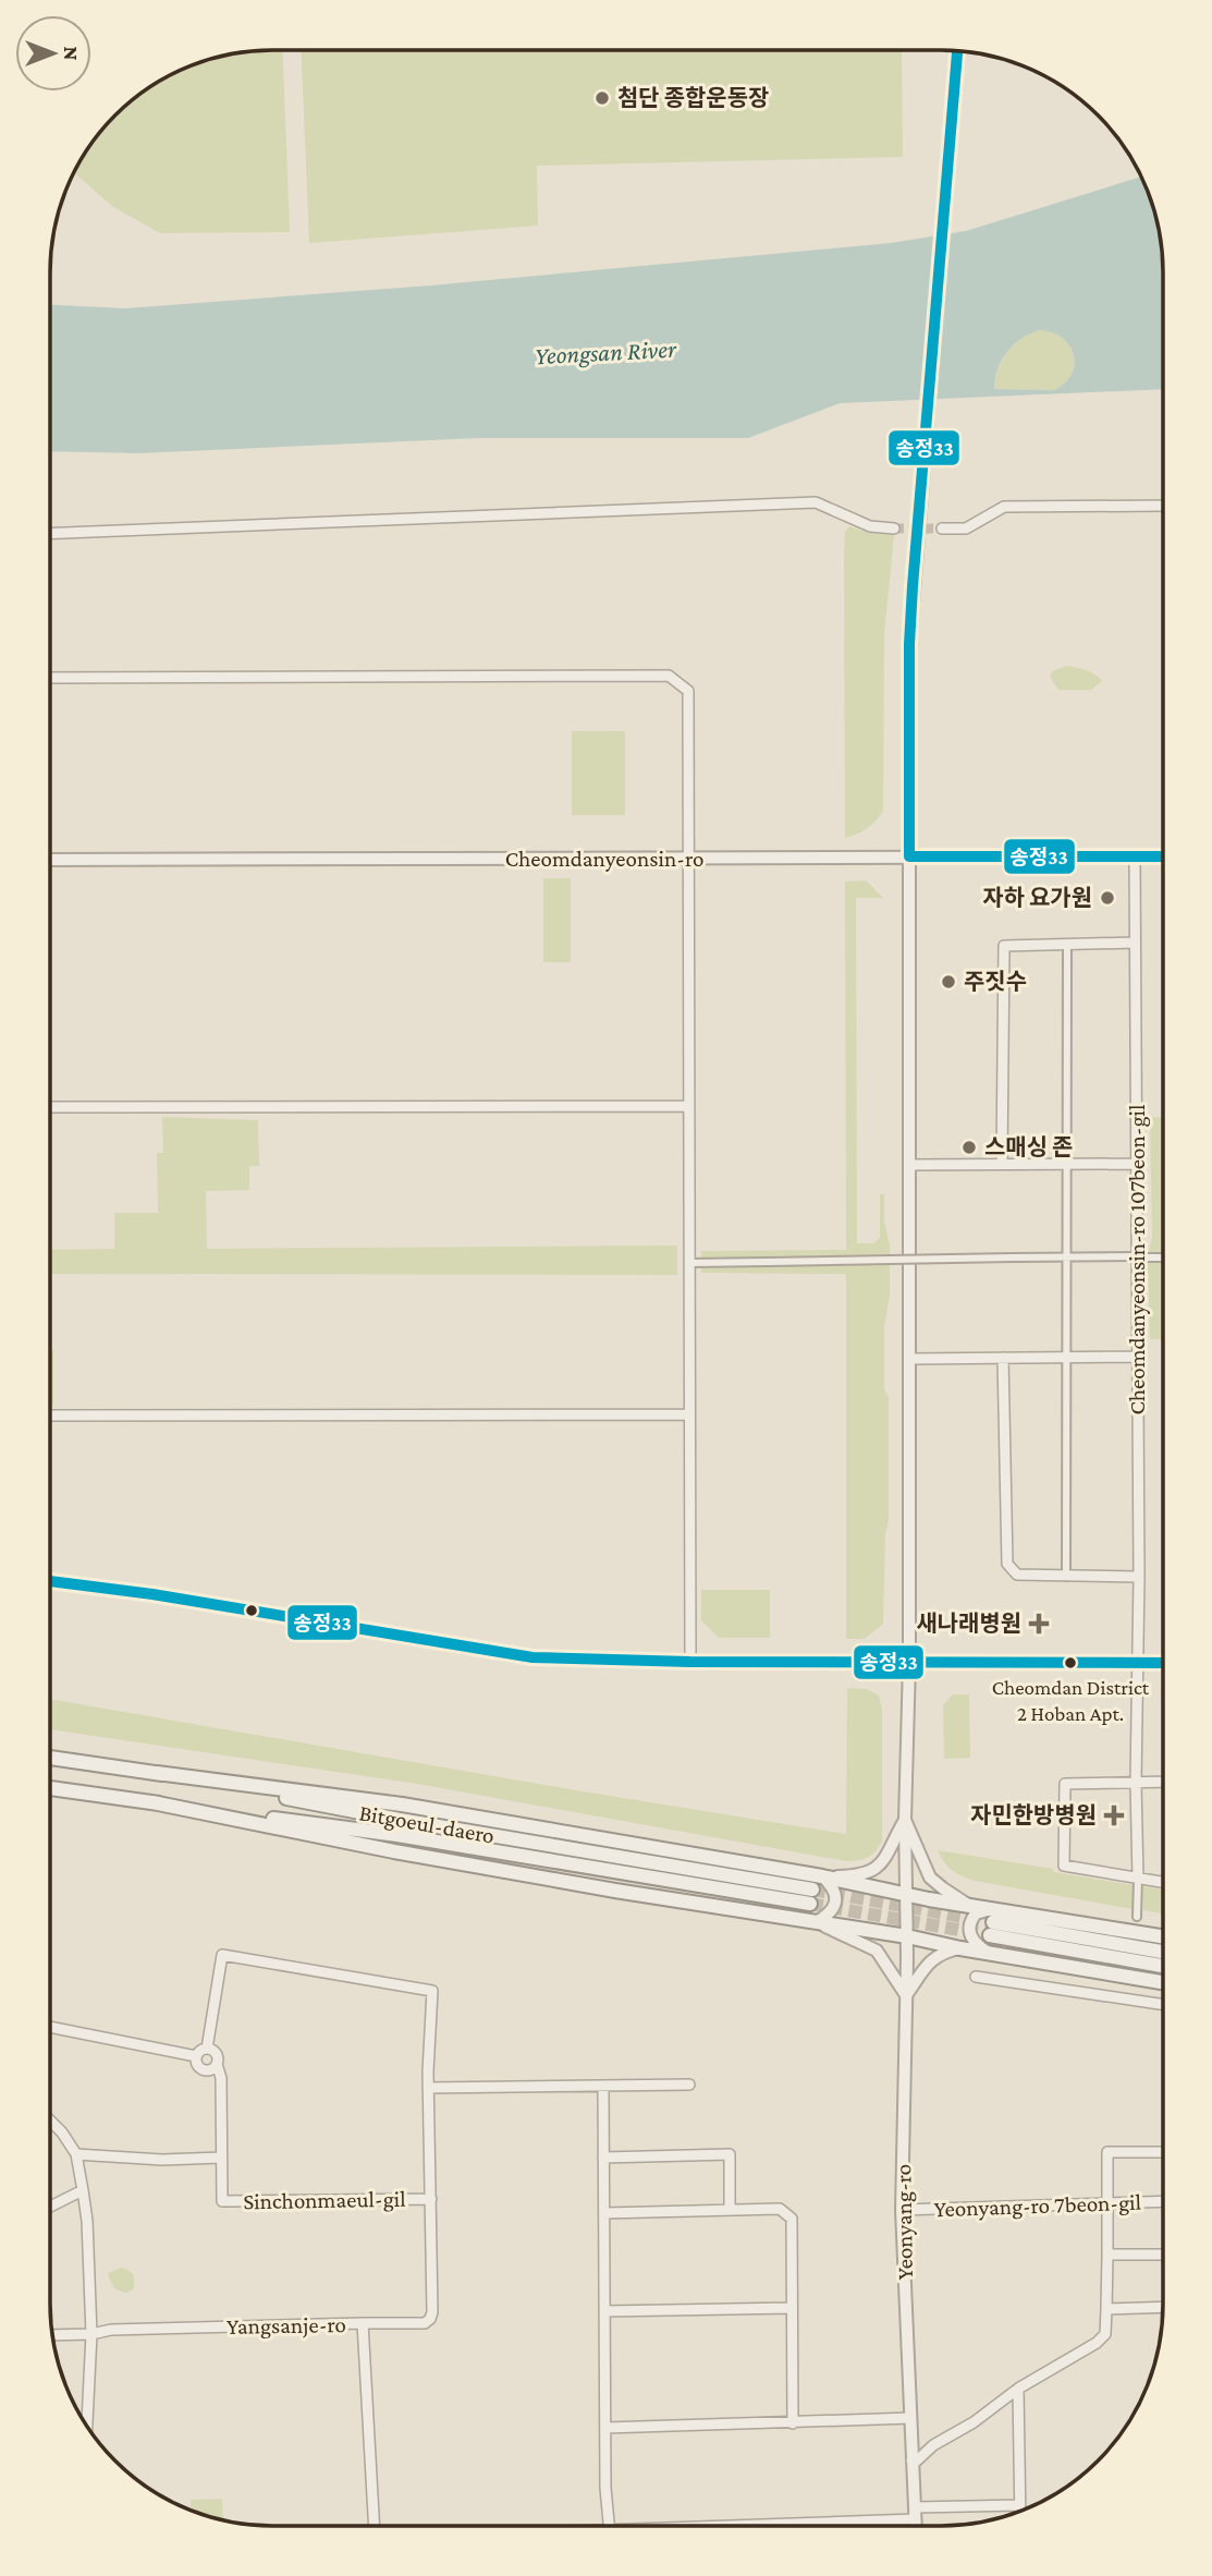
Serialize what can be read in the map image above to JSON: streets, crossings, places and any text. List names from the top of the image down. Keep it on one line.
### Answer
{"streets":{"main road":["Bitgoeul-daero"],"street":["Cheomdanyeonsin-ro","Cheomdanyeonsin-ro 107beon-gil","Sinchonmaeul-gil","Yeonyang-ro 7beon-gil","Yeonyang-ro","Yangsanje-ro"]},"crossings":[["Cheomdanyeonsin-ro","Cheomdanyeonsin-ro 107beon-gil"],["Cheomdanyeonsin-ro","Yeonyang-ro"],["Yeonyang-ro 7beon-gil","Yeonyang-ro"]],"water":["Yeongsan River"],"places":{"other":["첨단 종합운동장","자하 요가원","주짓수","스매싱 존","Cheomdan District 2 Hoban Apt."],"health":["새나래병원","자민한방병원"]},"lines":["transit line 송정33"],"north":"right"}
